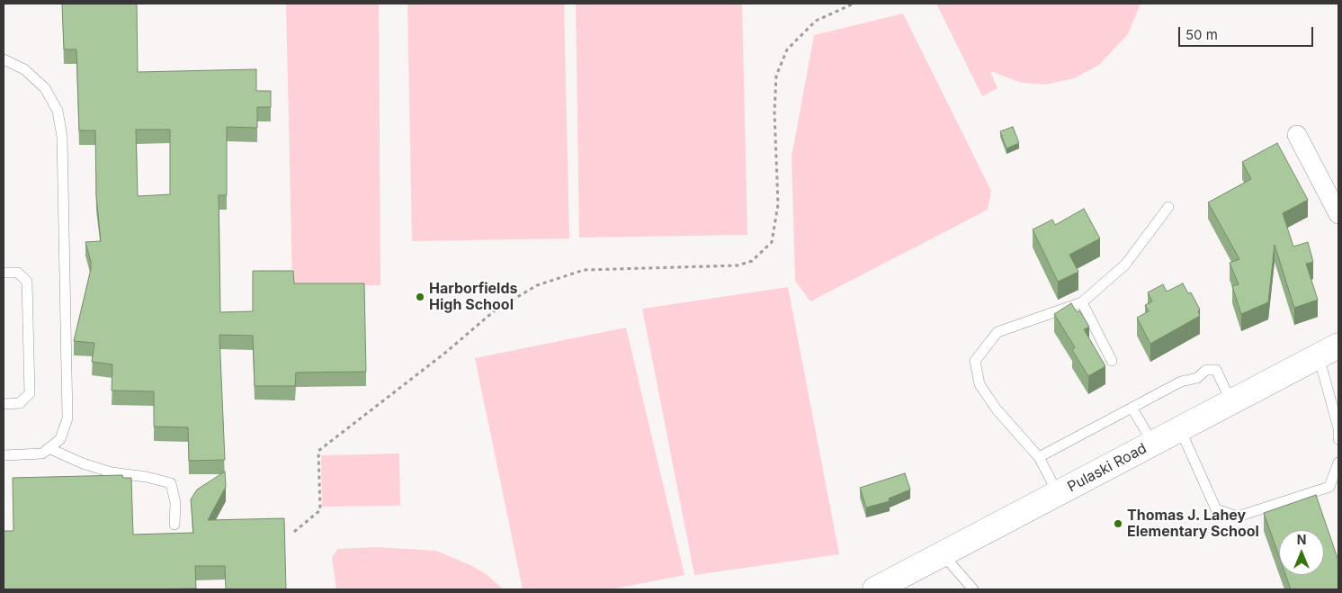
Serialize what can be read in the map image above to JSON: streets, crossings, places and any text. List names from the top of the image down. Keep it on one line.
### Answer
{"streets":{"main road":["Pulaski Road"]},"places":["Harborfields High School","Thomas J. Lahey Elementary School"],"scale_bar":"50 m","north":"top"}
